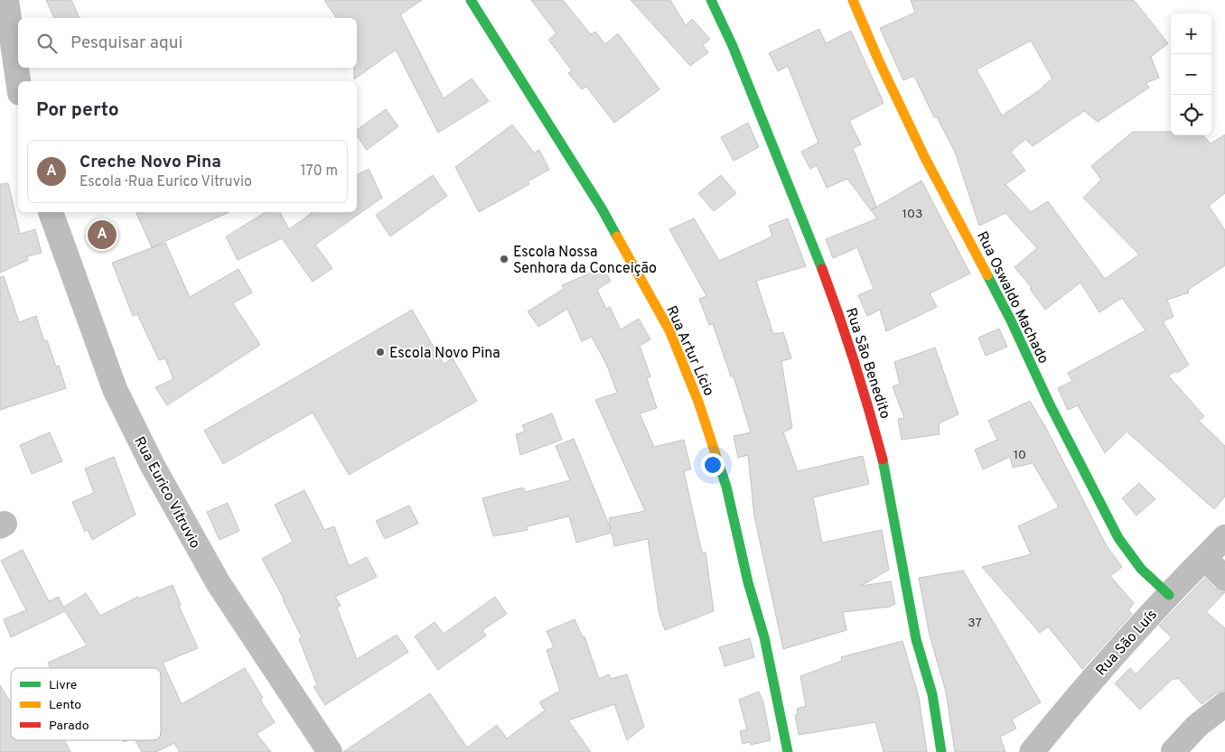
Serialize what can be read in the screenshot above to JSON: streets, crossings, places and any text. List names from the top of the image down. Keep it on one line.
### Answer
{"streets":{"street":["Rua Oswaldo Machado","Rua Artur Lício","Rua São Benedito","Rua Eurico Vitruvio","Rua São Luís"]},"crossings":[["Rua Oswaldo Machado","Rua São Luís"]],"places":["Escola Nossa Senhora da Conceição","Escola Novo Pina"],"house_numbers":["103","10","37"],"legend":["Livre","Lento","Parado"],"page":{"map_buttons":["+","−"],"search":"Pesquisar aqui","heading":"Por perto","list":[{"mark":"A","name":"Creche Novo Pina","note":"Escola · Rua Eurico Vitruvio","value":"170 m"}],"pins":"A"}}
